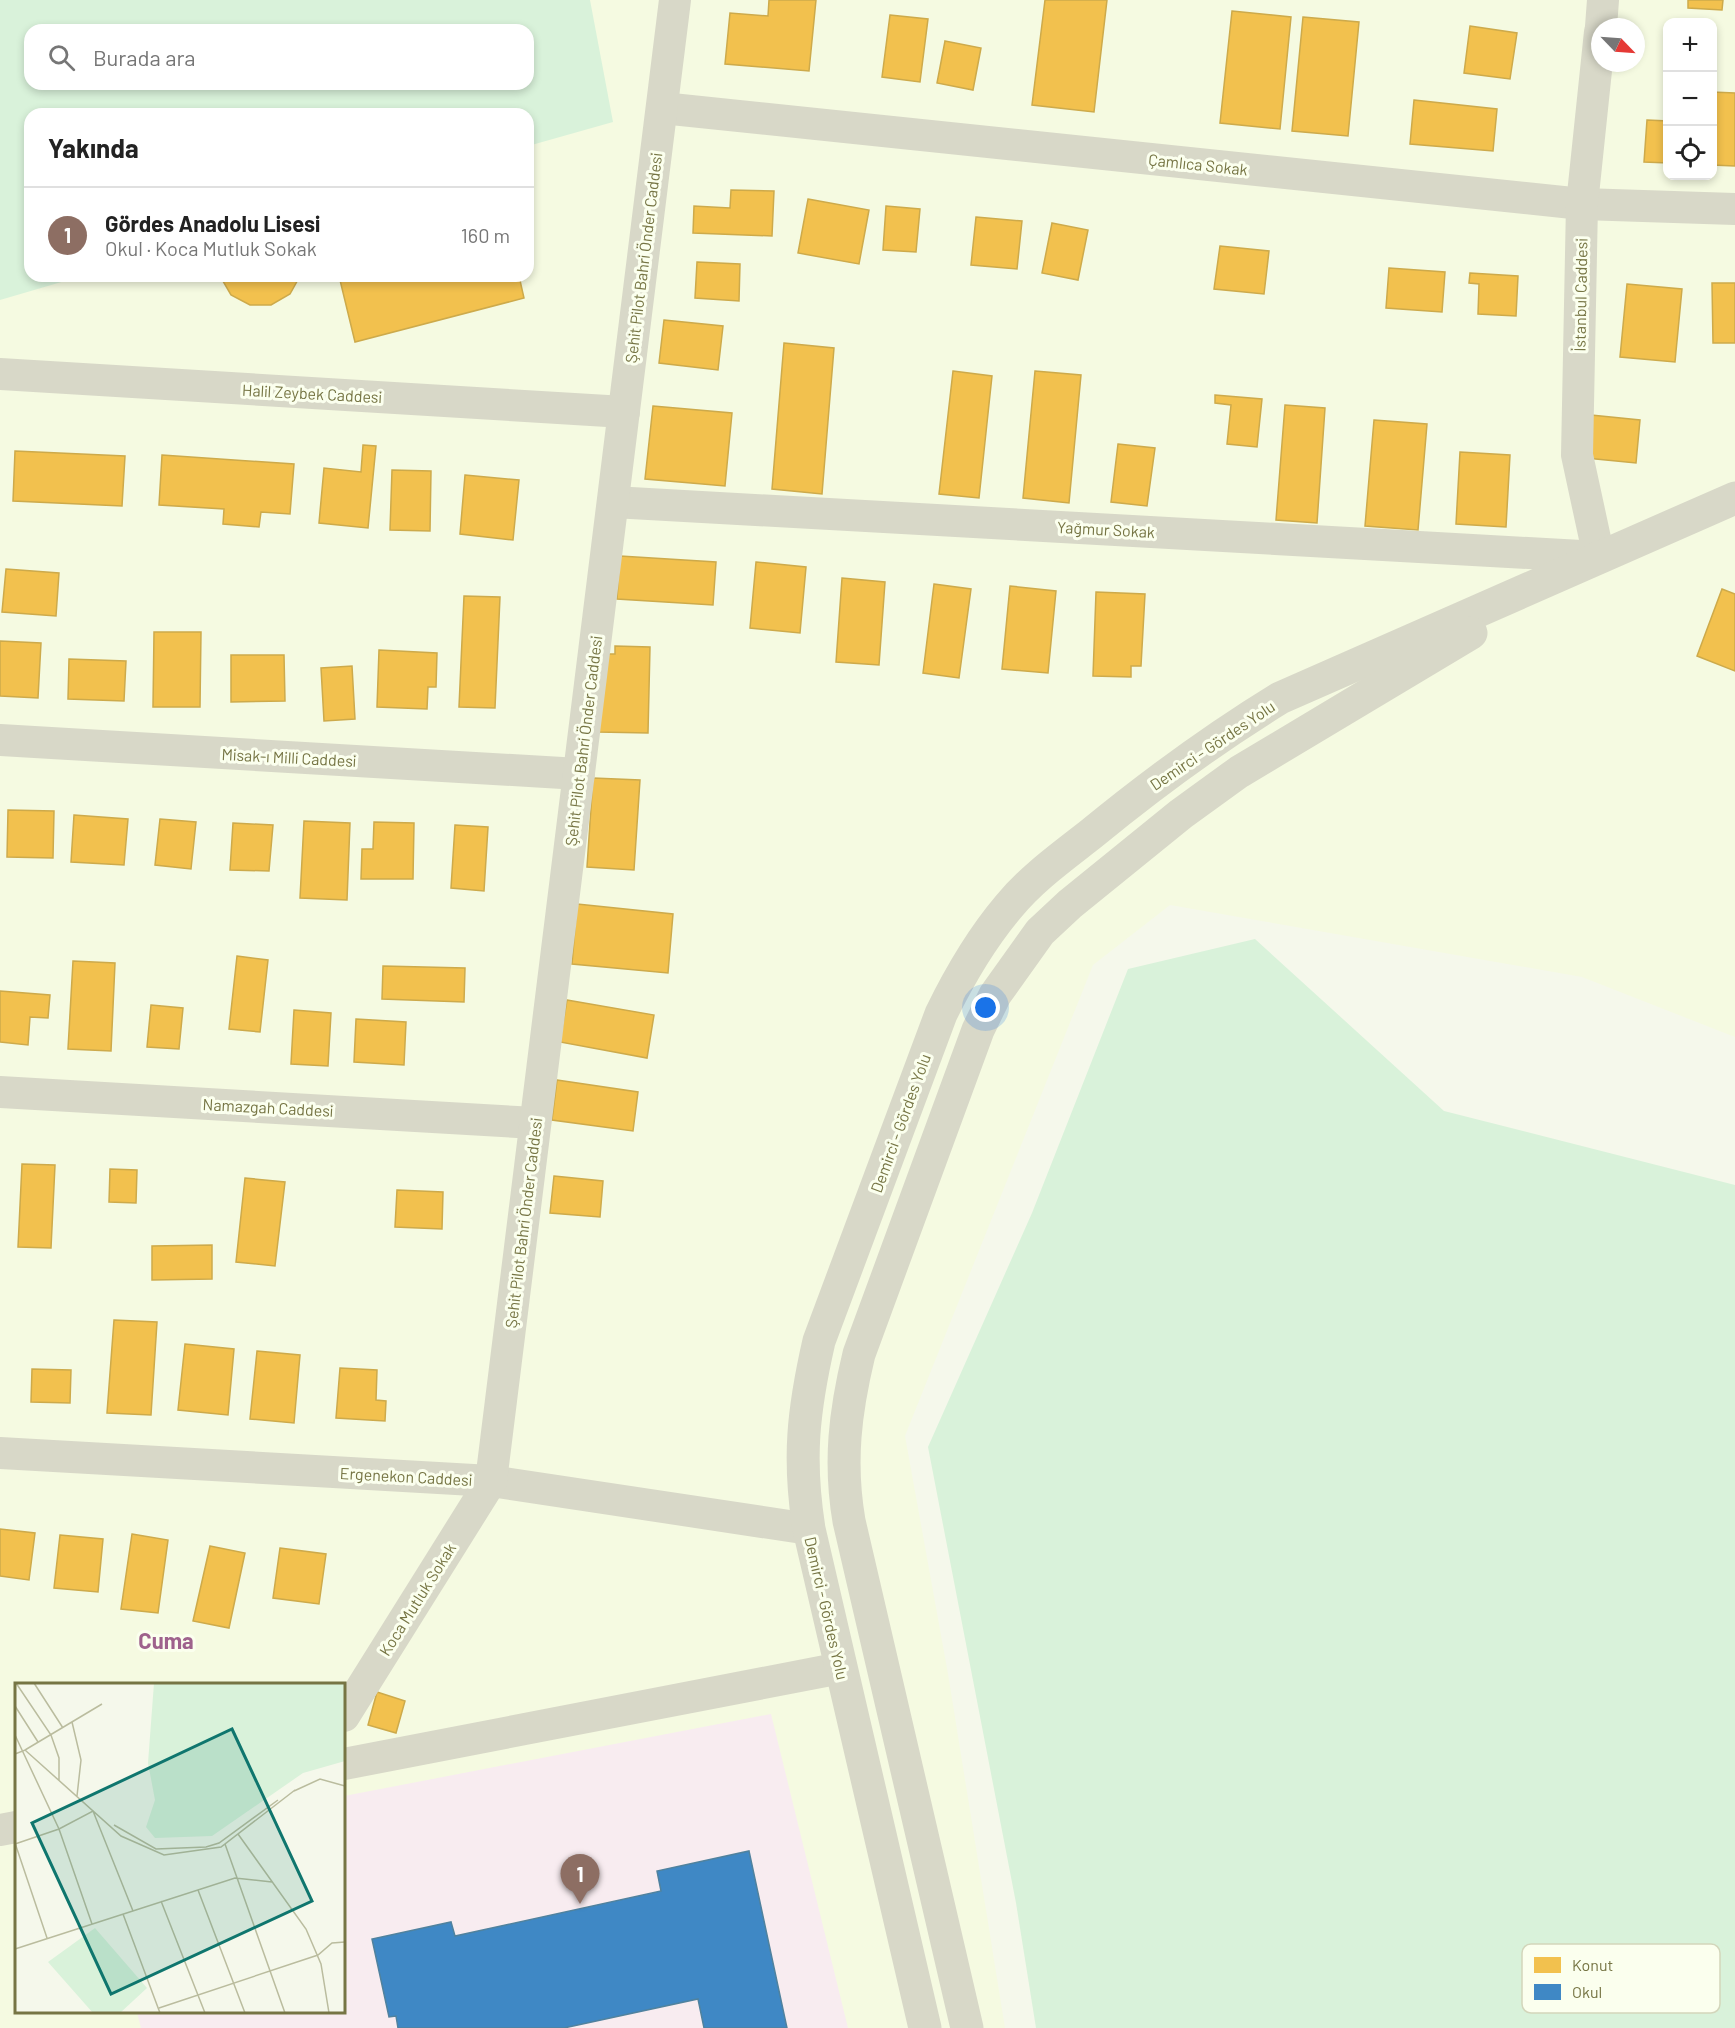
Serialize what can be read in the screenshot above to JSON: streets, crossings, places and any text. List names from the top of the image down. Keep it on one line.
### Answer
{"streets":{"main road":["Demirci - Gördes Yolu"],"street":["Çamlıca Sokak","Şehit Pilot Bahri Önder Caddesi","İstanbul Caddesi","Halil Zeybek Caddesi","Yağmur Sokak","Misak-ı Milli Caddesi","Namazgah Caddesi","Ergenekon Caddesi","Koca Mutluk Sokak"]},"crossings":[["Çamlıca Sokak","Şehit Pilot Bahri Önder Caddesi"],["Çamlıca Sokak","İstanbul Caddesi"],["Şehit Pilot Bahri Önder Caddesi","Halil Zeybek Caddesi"],["Şehit Pilot Bahri Önder Caddesi","Yağmur Sokak"],["Şehit Pilot Bahri Önder Caddesi","Misak-ı Milli Caddesi"],["Şehit Pilot Bahri Önder Caddesi","Namazgah Caddesi"],["Şehit Pilot Bahri Önder Caddesi","Ergenekon Caddesi"],["Şehit Pilot Bahri Önder Caddesi","Koca Mutluk Sokak"],["İstanbul Caddesi","Yağmur Sokak"],["İstanbul Caddesi","Demirci - Gördes Yolu"],["Yağmur Sokak","Demirci - Gördes Yolu"],["Demirci - Gördes Yolu","Ergenekon Caddesi"],["Ergenekon Caddesi","Koca Mutluk Sokak"]],"districts":["Cuma"],"legend":["Konut","Okul"],"north":"bottom right","page":{"map_buttons":["+","−"],"search":"Burada ara","heading":"Yakında","list":[{"mark":"1","name":"Gördes Anadolu Lisesi","note":"Okul · Koca Mutluk Sokak","value":"160 m"}],"pins":"1"}}
